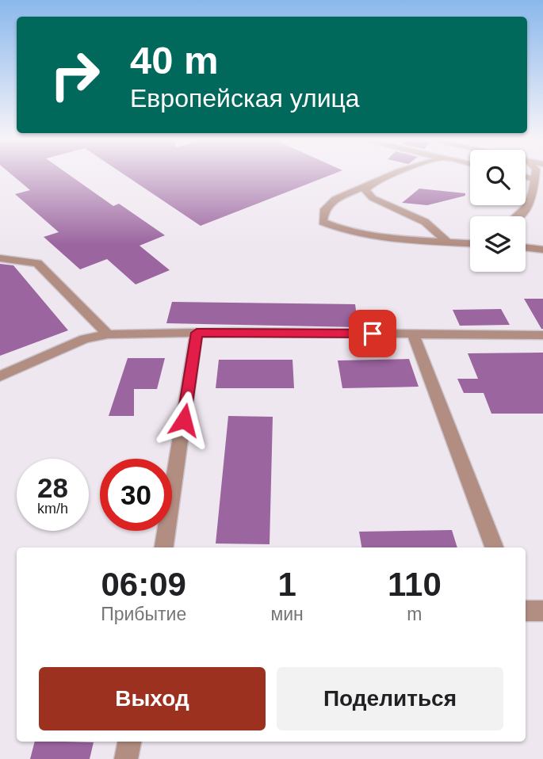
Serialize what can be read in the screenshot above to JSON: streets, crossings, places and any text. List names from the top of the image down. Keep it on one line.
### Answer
{"page":{"turn":["40 m","Европейская улица"],"speed":"28 km/h","limit":"30","eta":["06:09","Прибытие","1","мин","110","m"],"buttons":["Выход","Поделиться"]}}
